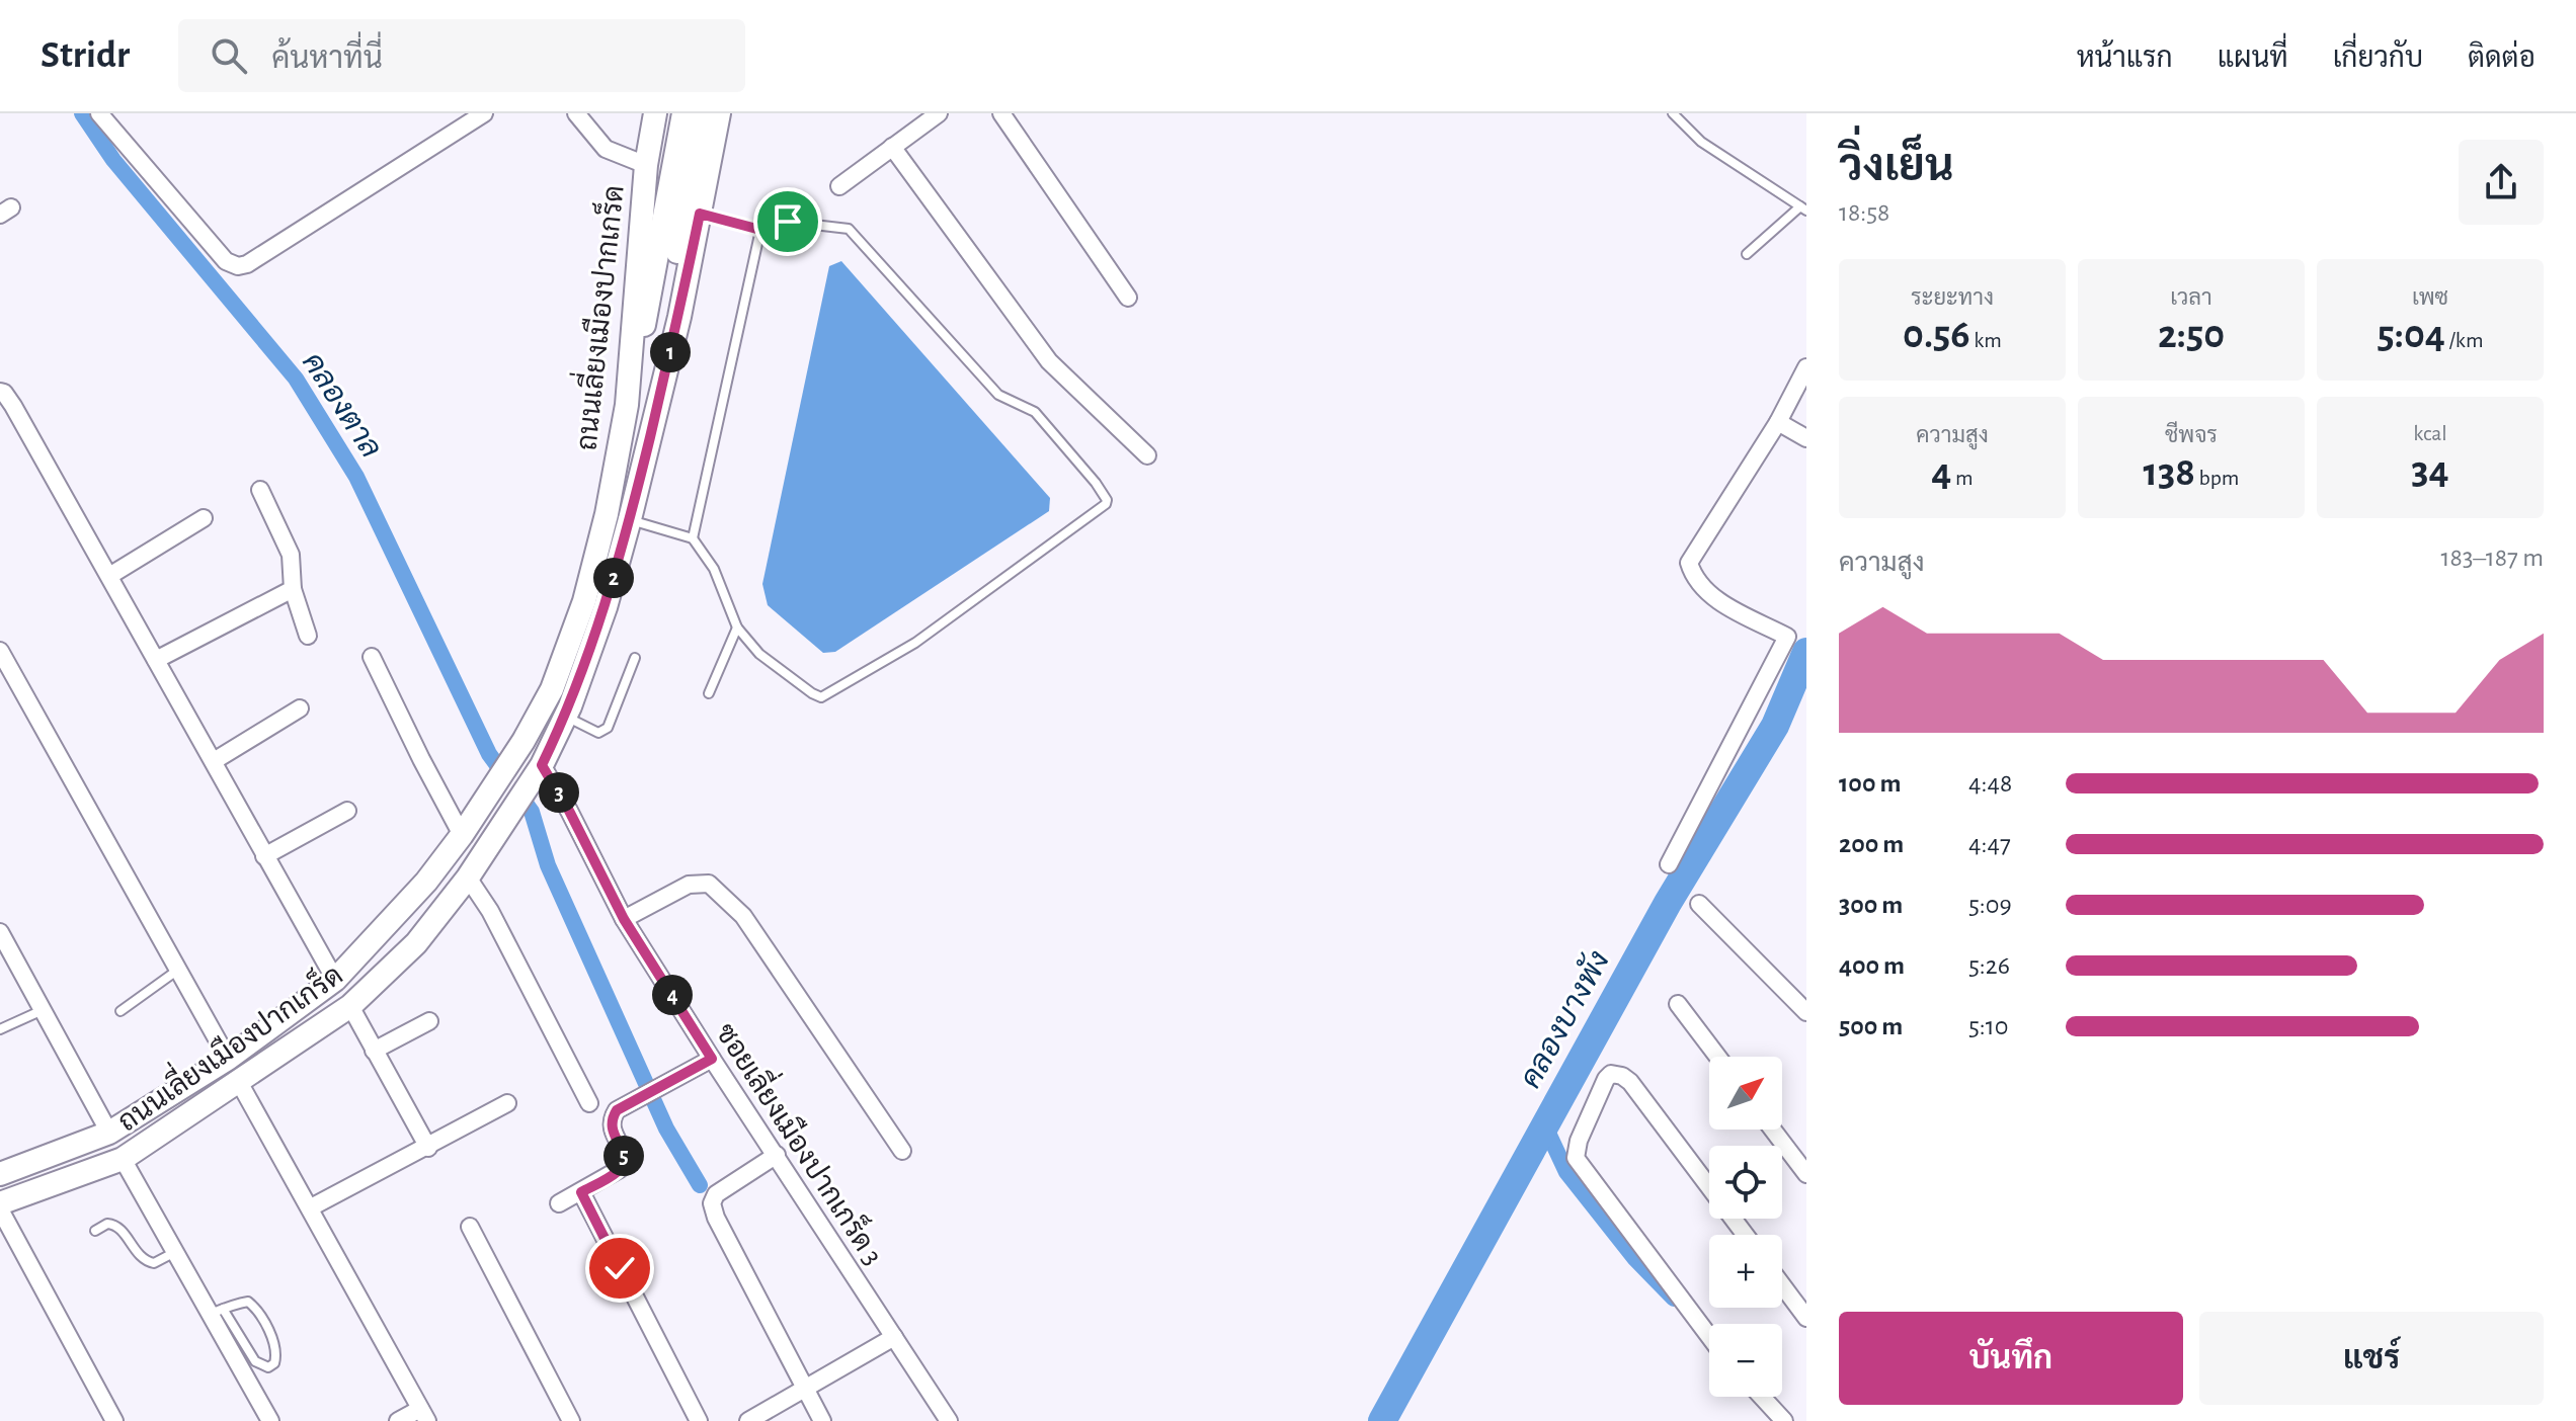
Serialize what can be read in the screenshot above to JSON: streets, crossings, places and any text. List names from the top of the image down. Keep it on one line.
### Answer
{"streets":{"main road":["ถนนเลี่ยงเมืองปากเกร็ด"],"street":["ซอยเลี่ยงเมืองปากเกร็ด 3"]},"crossings":[["ถนนเลี่ยงเมืองปากเกร็ด","ซอยเลี่ยงเมืองปากเกร็ด 3"]],"water":["คลองตาล","คลองบางพัง"],"north":"top right","page":{"header":"Stridr","search":"ค้นหาที่นี่","nav":["หน้าแรก","แผนที่","เกี่ยวกับ","ติดต่อ"],"heading":["วิ่งเย็น","18:58"],"stats":[["ระยะทาง","0.56 km"],["เวลา","2:50"],["เพซ","5:04 /km"],["ความสูง","4 m"],["ชีพจร","138 bpm"],["kcal","34"]],"pins":["1","2","3","4","5"],"chart":["ความสูง","183–187 m"],"list":[{"name":"100 m","note":"4:48"},{"name":"200 m","note":"4:47"},{"name":"300 m","note":"5:09"},{"name":"400 m","note":"5:26"},{"name":"500 m","note":"5:10"}],"map_buttons":["+","−"],"buttons":["บันทึก","แชร์"]}}
